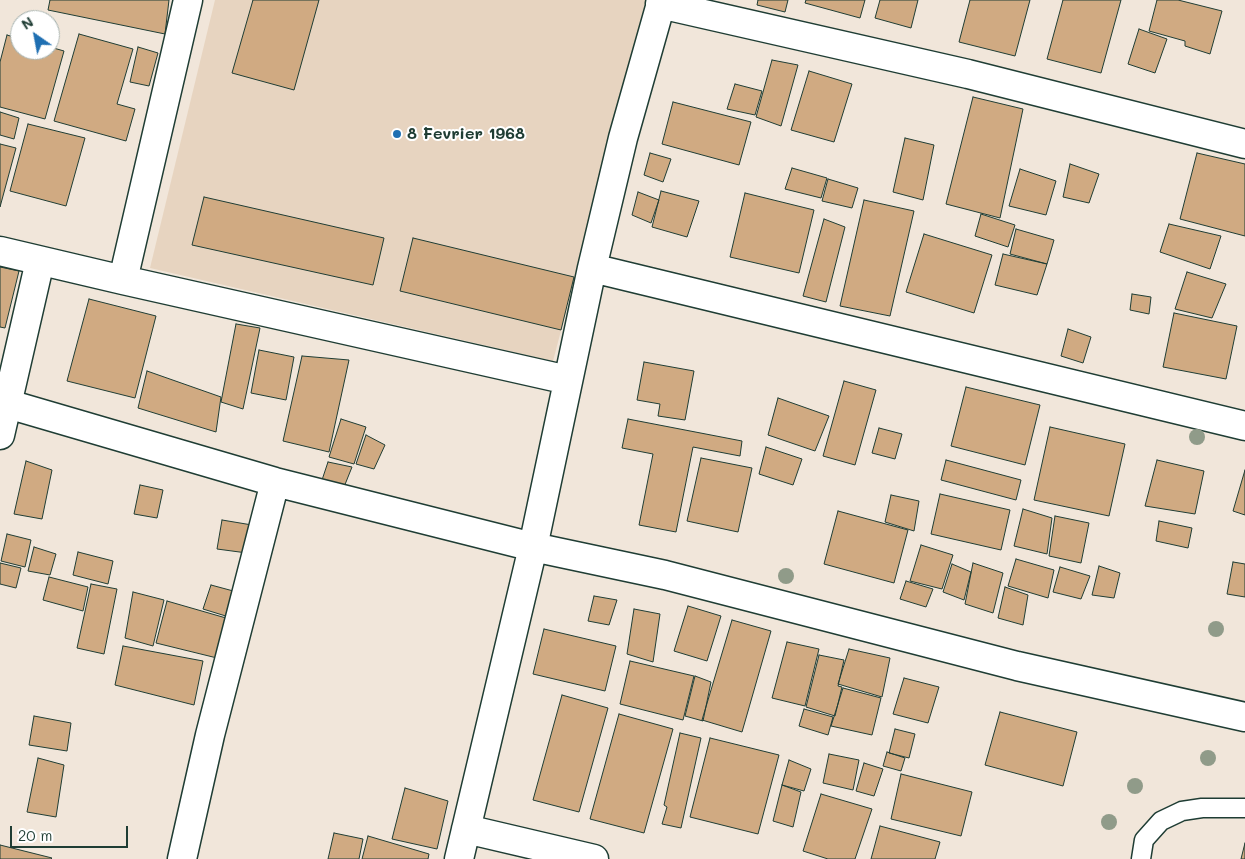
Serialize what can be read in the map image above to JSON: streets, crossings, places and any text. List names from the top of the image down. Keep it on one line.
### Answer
{"places":["8 Fevrier 1968"],"scale_bar":"20 m","north":"top left"}
